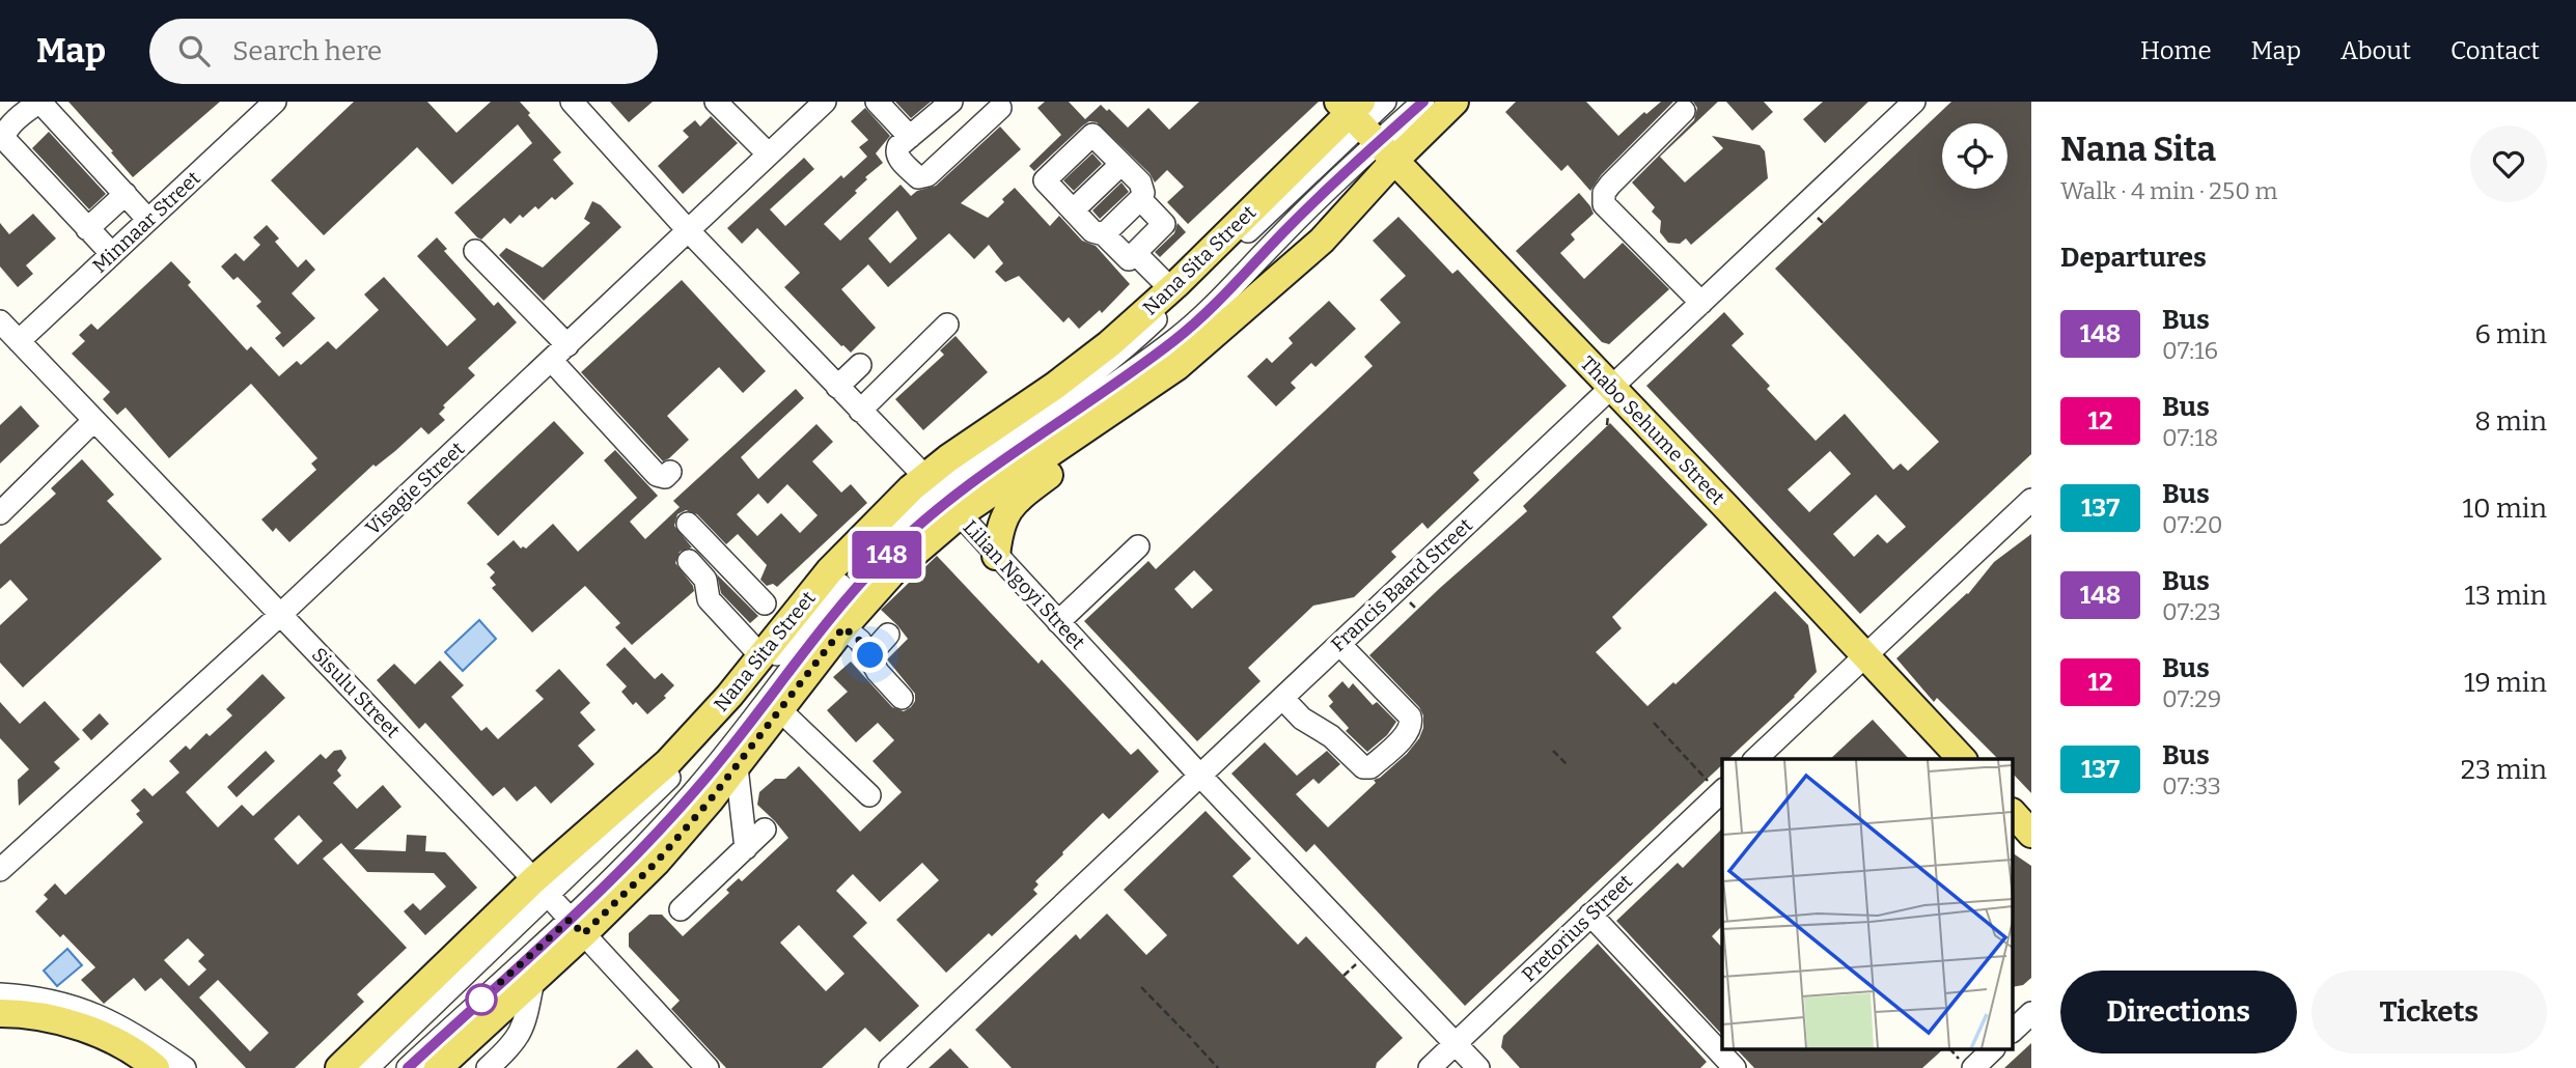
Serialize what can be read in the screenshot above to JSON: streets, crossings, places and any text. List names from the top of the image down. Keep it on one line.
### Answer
{"streets":{"main road":["Nana Sita Street","Thabo Sehume Street"],"street":["Minnaar Street","Visagie Street","Lilian Ngoyi Street","Francis Baard Street","Sisulu Street","Pretorius Street"]},"crossings":[["Minnaar Street","Sisulu Street"],["Nana Sita Street","Thabo Sehume Street"],["Nana Sita Street","Lilian Ngoyi Street"],["Nana Sita Street","Sisulu Street"],["Thabo Sehume Street","Francis Baard Street"],["Visagie Street","Lilian Ngoyi Street"],["Visagie Street","Sisulu Street"],["Lilian Ngoyi Street","Francis Baard Street"],["Lilian Ngoyi Street","Pretorius Street"]],"lines":["bus line 148"],"page":{"header":"Map","search":"Search here","nav":["Home","Map","About","Contact"],"on_map":"148","heading":[["Nana Sita","Walk · 4 min · 250 m"],"Departures"],"list":[{"mark":"148","name":"Bus","note":"07:16","value":"6 min"},{"mark":"12","name":"Bus","note":"07:18","value":"8 min"},{"mark":"137","name":"Bus","note":"07:20","value":"10 min"},{"mark":"148","name":"Bus","note":"07:23","value":"13 min"},{"mark":"12","name":"Bus","note":"07:29","value":"19 min"},{"mark":"137","name":"Bus","note":"07:33","value":"23 min"}],"buttons":["Directions","Tickets"]}}
